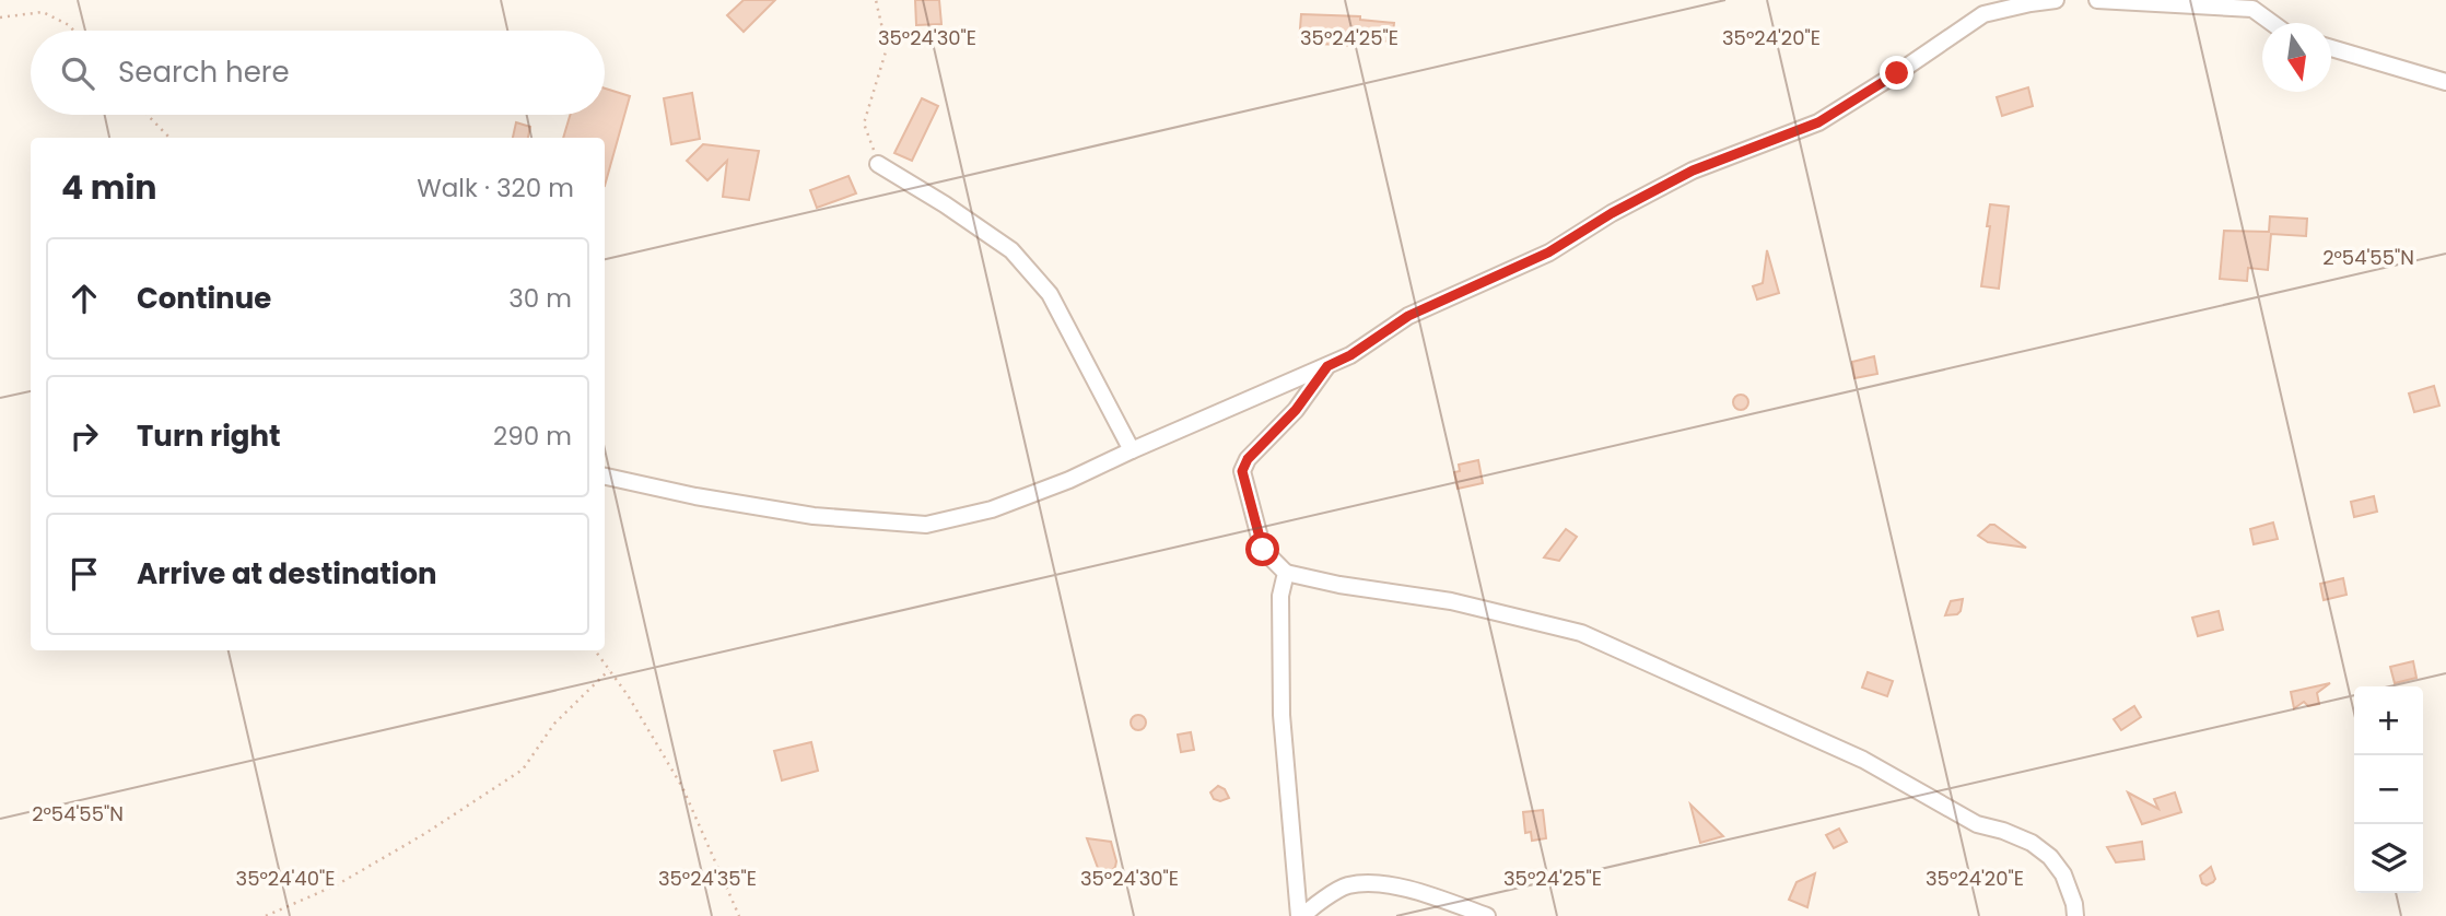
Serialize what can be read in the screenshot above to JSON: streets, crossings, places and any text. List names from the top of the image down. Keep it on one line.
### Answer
{"north":"bottom","page":{"search":"Search here","heading":["4 min","Walk · 320 m"],"list":[["Continue","30 m"],["Turn right","290 m"],"Arrive at destination"],"map_buttons":["+","−"]},"coordinates":["35°24'30\"E","35°24'25\"E","35°24'20\"E","2°54'55\"N","35°24'40\"E","35°24'35\"E"]}
